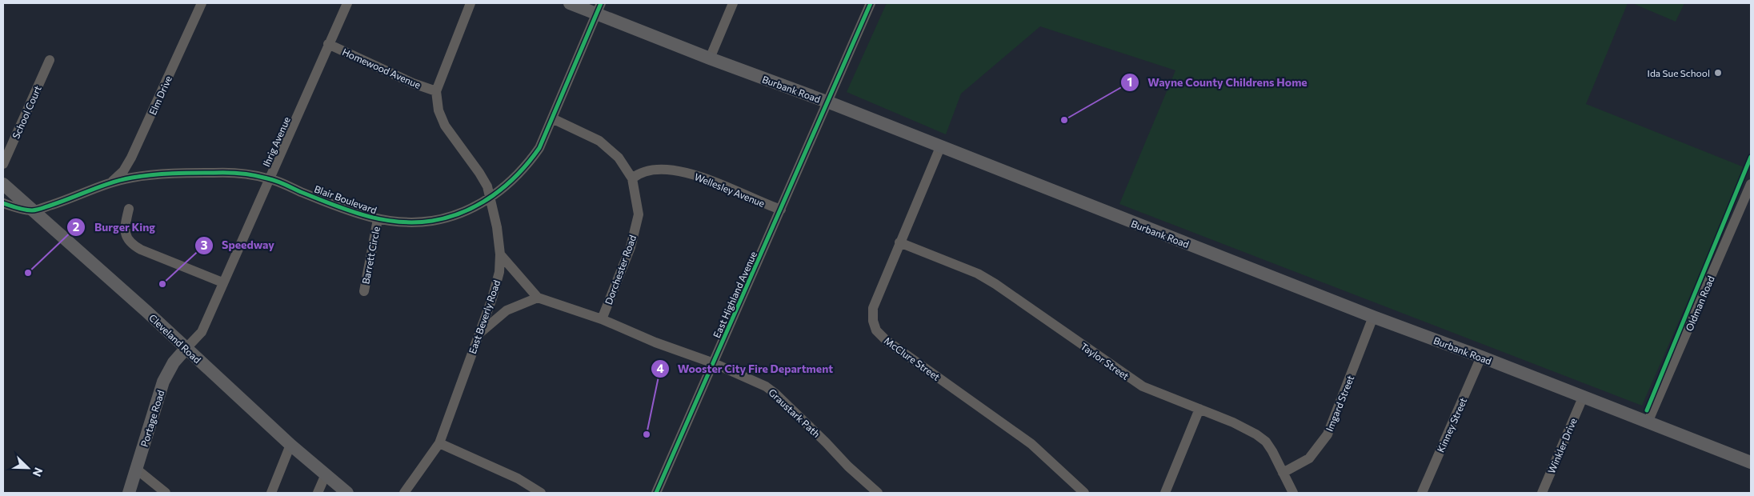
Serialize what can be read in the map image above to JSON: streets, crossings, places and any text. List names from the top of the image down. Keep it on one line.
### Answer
{"streets":{"main road":["Burbank Road","Cleveland Road","Portage Road"],"street":["Homewood Avenue","Elm Drive","School Court","Ihrig Avenue","Wellesley Avenue","Blair Boulevard","Barrett Circle","Dorchester Road","East Highland Avenue","Oldman Road","East Beverly Road","McClure Street","Taylor Street","Imgard Street","Graustark Path","Kinney Street","Winkler Drive"]},"crossings":[["Homewood Avenue","Ihrig Avenue"],["Homewood Avenue","East Beverly Road"],["Burbank Road","Blair Boulevard"],["Burbank Road","East Highland Avenue"],["Burbank Road","Oldman Road"],["Burbank Road","McClure Street"],["Burbank Road","Imgard Street"],["Burbank Road","Kinney Street"],["Burbank Road","Winkler Drive"],["Elm Drive","Blair Boulevard"],["Ihrig Avenue","Blair Boulevard"],["Ihrig Avenue","Cleveland Road"],["Ihrig Avenue","Portage Road"],["Wellesley Avenue","Dorchester Road"],["Wellesley Avenue","East Highland Avenue"],["Blair Boulevard","Barrett Circle"],["Blair Boulevard","Dorchester Road"],["Blair Boulevard","East Beverly Road"],["Blair Boulevard","Cleveland Road"],["Dorchester Road","Graustark Path"],["East Highland Avenue","Graustark Path"],["Cleveland Road","Portage Road"],["McClure Street","Taylor Street"],["Taylor Street","Imgard Street"]],"places":["Ida Sue School","Wayne County Childrens Home","Burger King","Speedway","Wooster City Fire Department"],"north":"bottom right"}
